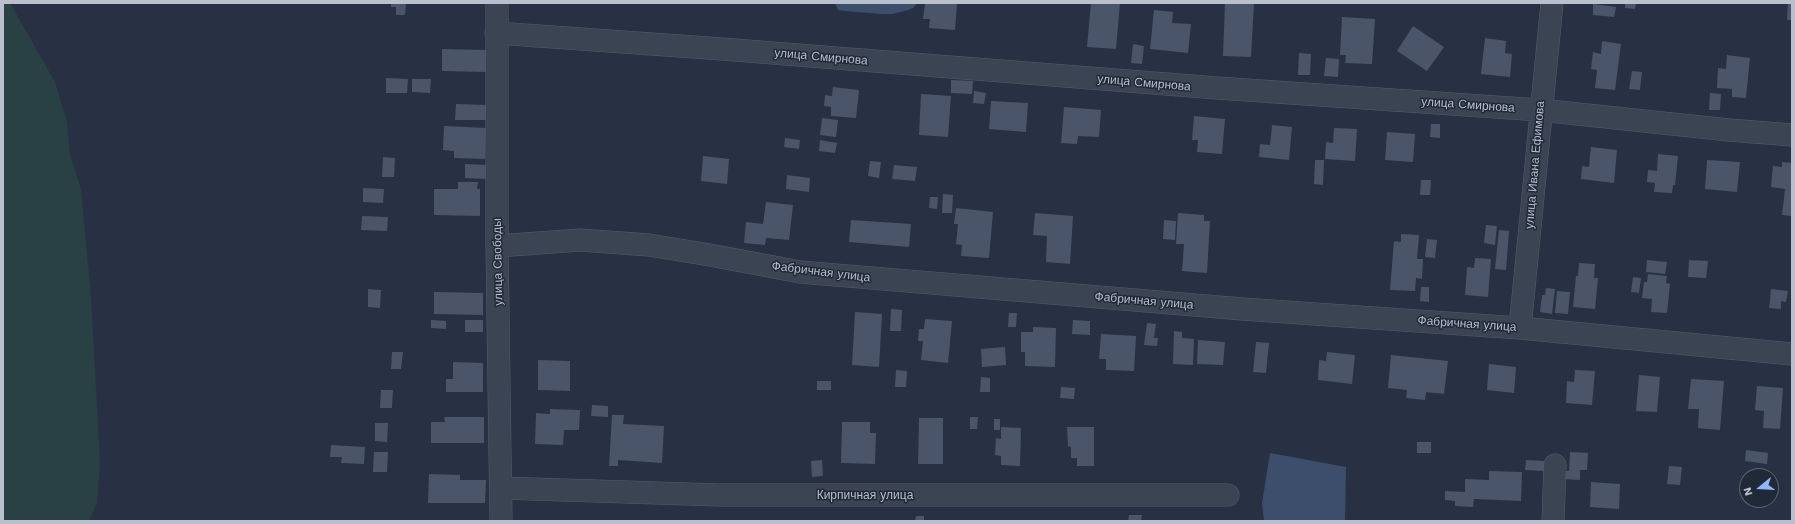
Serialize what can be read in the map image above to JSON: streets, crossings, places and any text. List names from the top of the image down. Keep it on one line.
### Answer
{"streets":{"street":["улица Смирнова","улица Ивана Ефимова","улица Свободы","Фабричная улица","Кирпичная улица"]},"crossings":[["улица Смирнова","улица Ивана Ефимова"],["улица Смирнова","улица Свободы"],["улица Ивана Ефимова","Фабричная улица"],["улица Свободы","Фабричная улица"],["улица Свободы","Кирпичная улица"]],"north":"left"}
